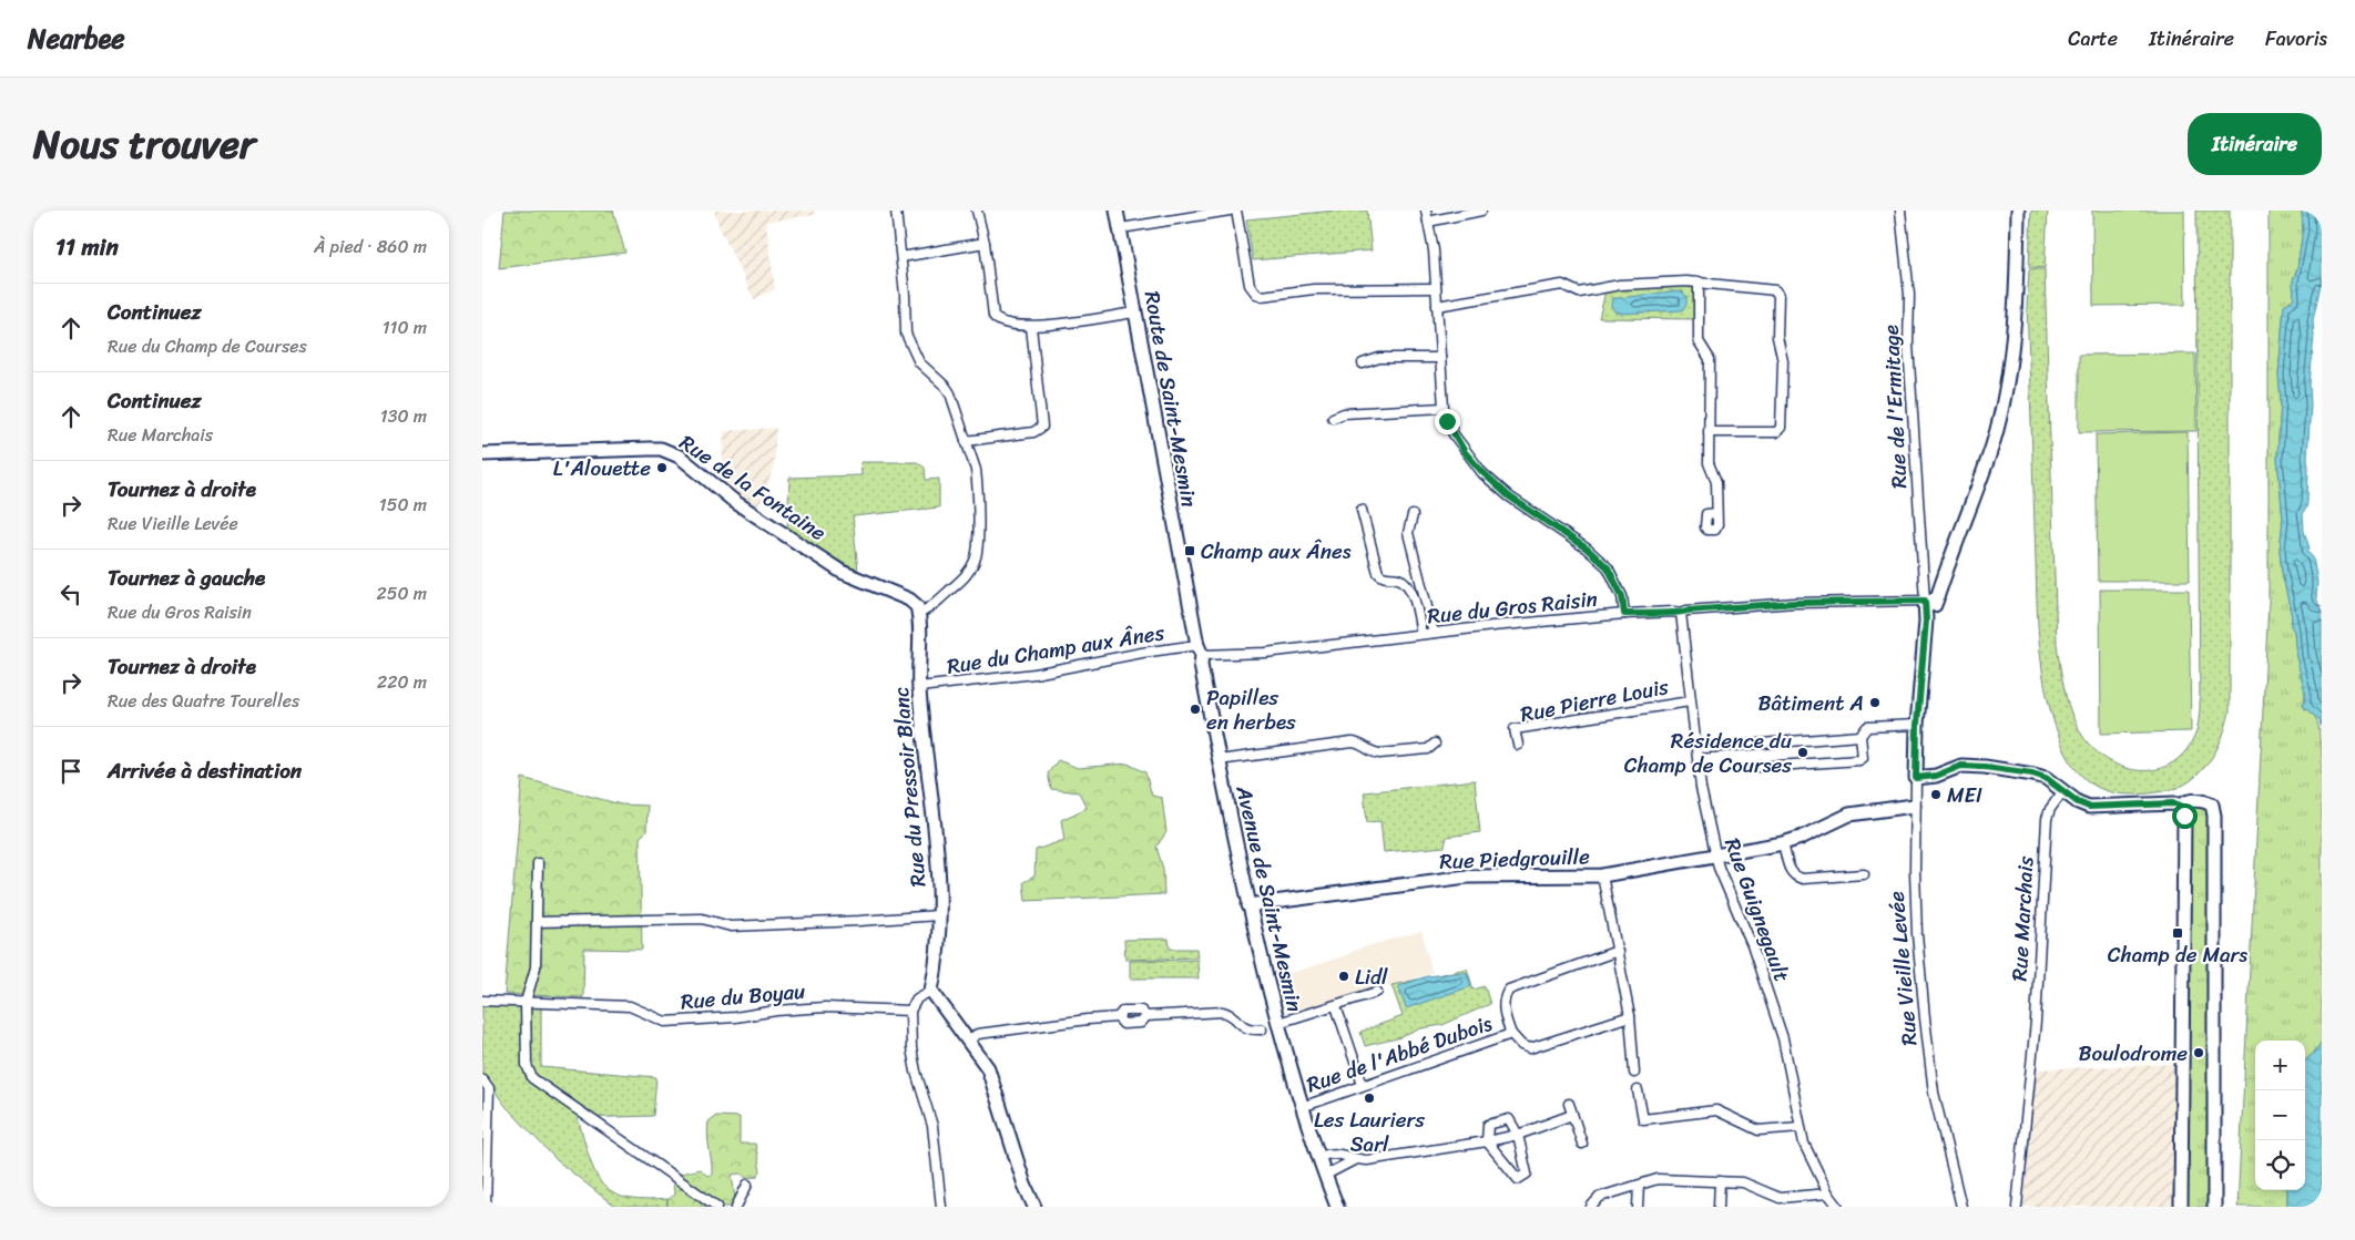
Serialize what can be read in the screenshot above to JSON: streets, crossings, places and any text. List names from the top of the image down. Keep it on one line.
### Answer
{"streets":{"street":["Route de Saint-Mesmin","Rue de l'Ermitage","Rue de la Fontaine","Rue du Gros Raisin","Rue du Champ aux Ânes","Rue Pierre Louis","Rue du Pressoir Blanc","Rue Piedgrouille","Avenue de Saint-Mesmin","Rue Guignegault","Rue Marchais","Rue Vieille Levée","Rue du Boyau","Rue de l'Abbé Dubois"]},"crossings":[["Route de Saint-Mesmin","Avenue de Saint-Mesmin"],["Rue de l'Ermitage","Rue du Gros Raisin"],["Rue de l'Ermitage","Rue Vieille Levée"],["Rue de la Fontaine","Rue du Pressoir Blanc"],["Rue du Gros Raisin","Rue du Champ aux Ânes"],["Rue du Gros Raisin","Avenue de Saint-Mesmin"],["Rue du Gros Raisin","Rue Guignegault"],["Rue du Gros Raisin","Rue Vieille Levée"],["Rue du Champ aux Ânes","Rue du Pressoir Blanc"],["Rue du Champ aux Ânes","Avenue de Saint-Mesmin"],["Rue Pierre Louis","Rue Guignegault"],["Rue Piedgrouille","Avenue de Saint-Mesmin"],["Rue Piedgrouille","Rue Guignegault"],["Rue Piedgrouille","Rue Vieille Levée"],["Avenue de Saint-Mesmin","Rue de l'Abbé Dubois"]],"places":{"other":["L'Alouette","Bâtiment A","Papilles en herbes","Résidence du Champ de Courses","MEI","Lidl","Boulodrome","Les Lauriers Sarl"],"transit":["Champ aux Ânes","Champ de Mars"]},"page":{"header":"Nearbee","nav":["Carte","Itinéraire","Favoris"],"title":"Nous trouver","buttons":"Itinéraire","heading":["11 min","À pied · 860 m"],"list":[["Continuez","Rue du Champ de Courses","110 m"],["Continuez","Rue Marchais","130 m"],["Tournez à droite","Rue Vieille Levée","150 m"],["Tournez à gauche","Rue du Gros Raisin","250 m"],["Tournez à droite","Rue des Quatre Tourelles","220 m"],"Arrivée à destination"],"map_buttons":["+","−"]}}
